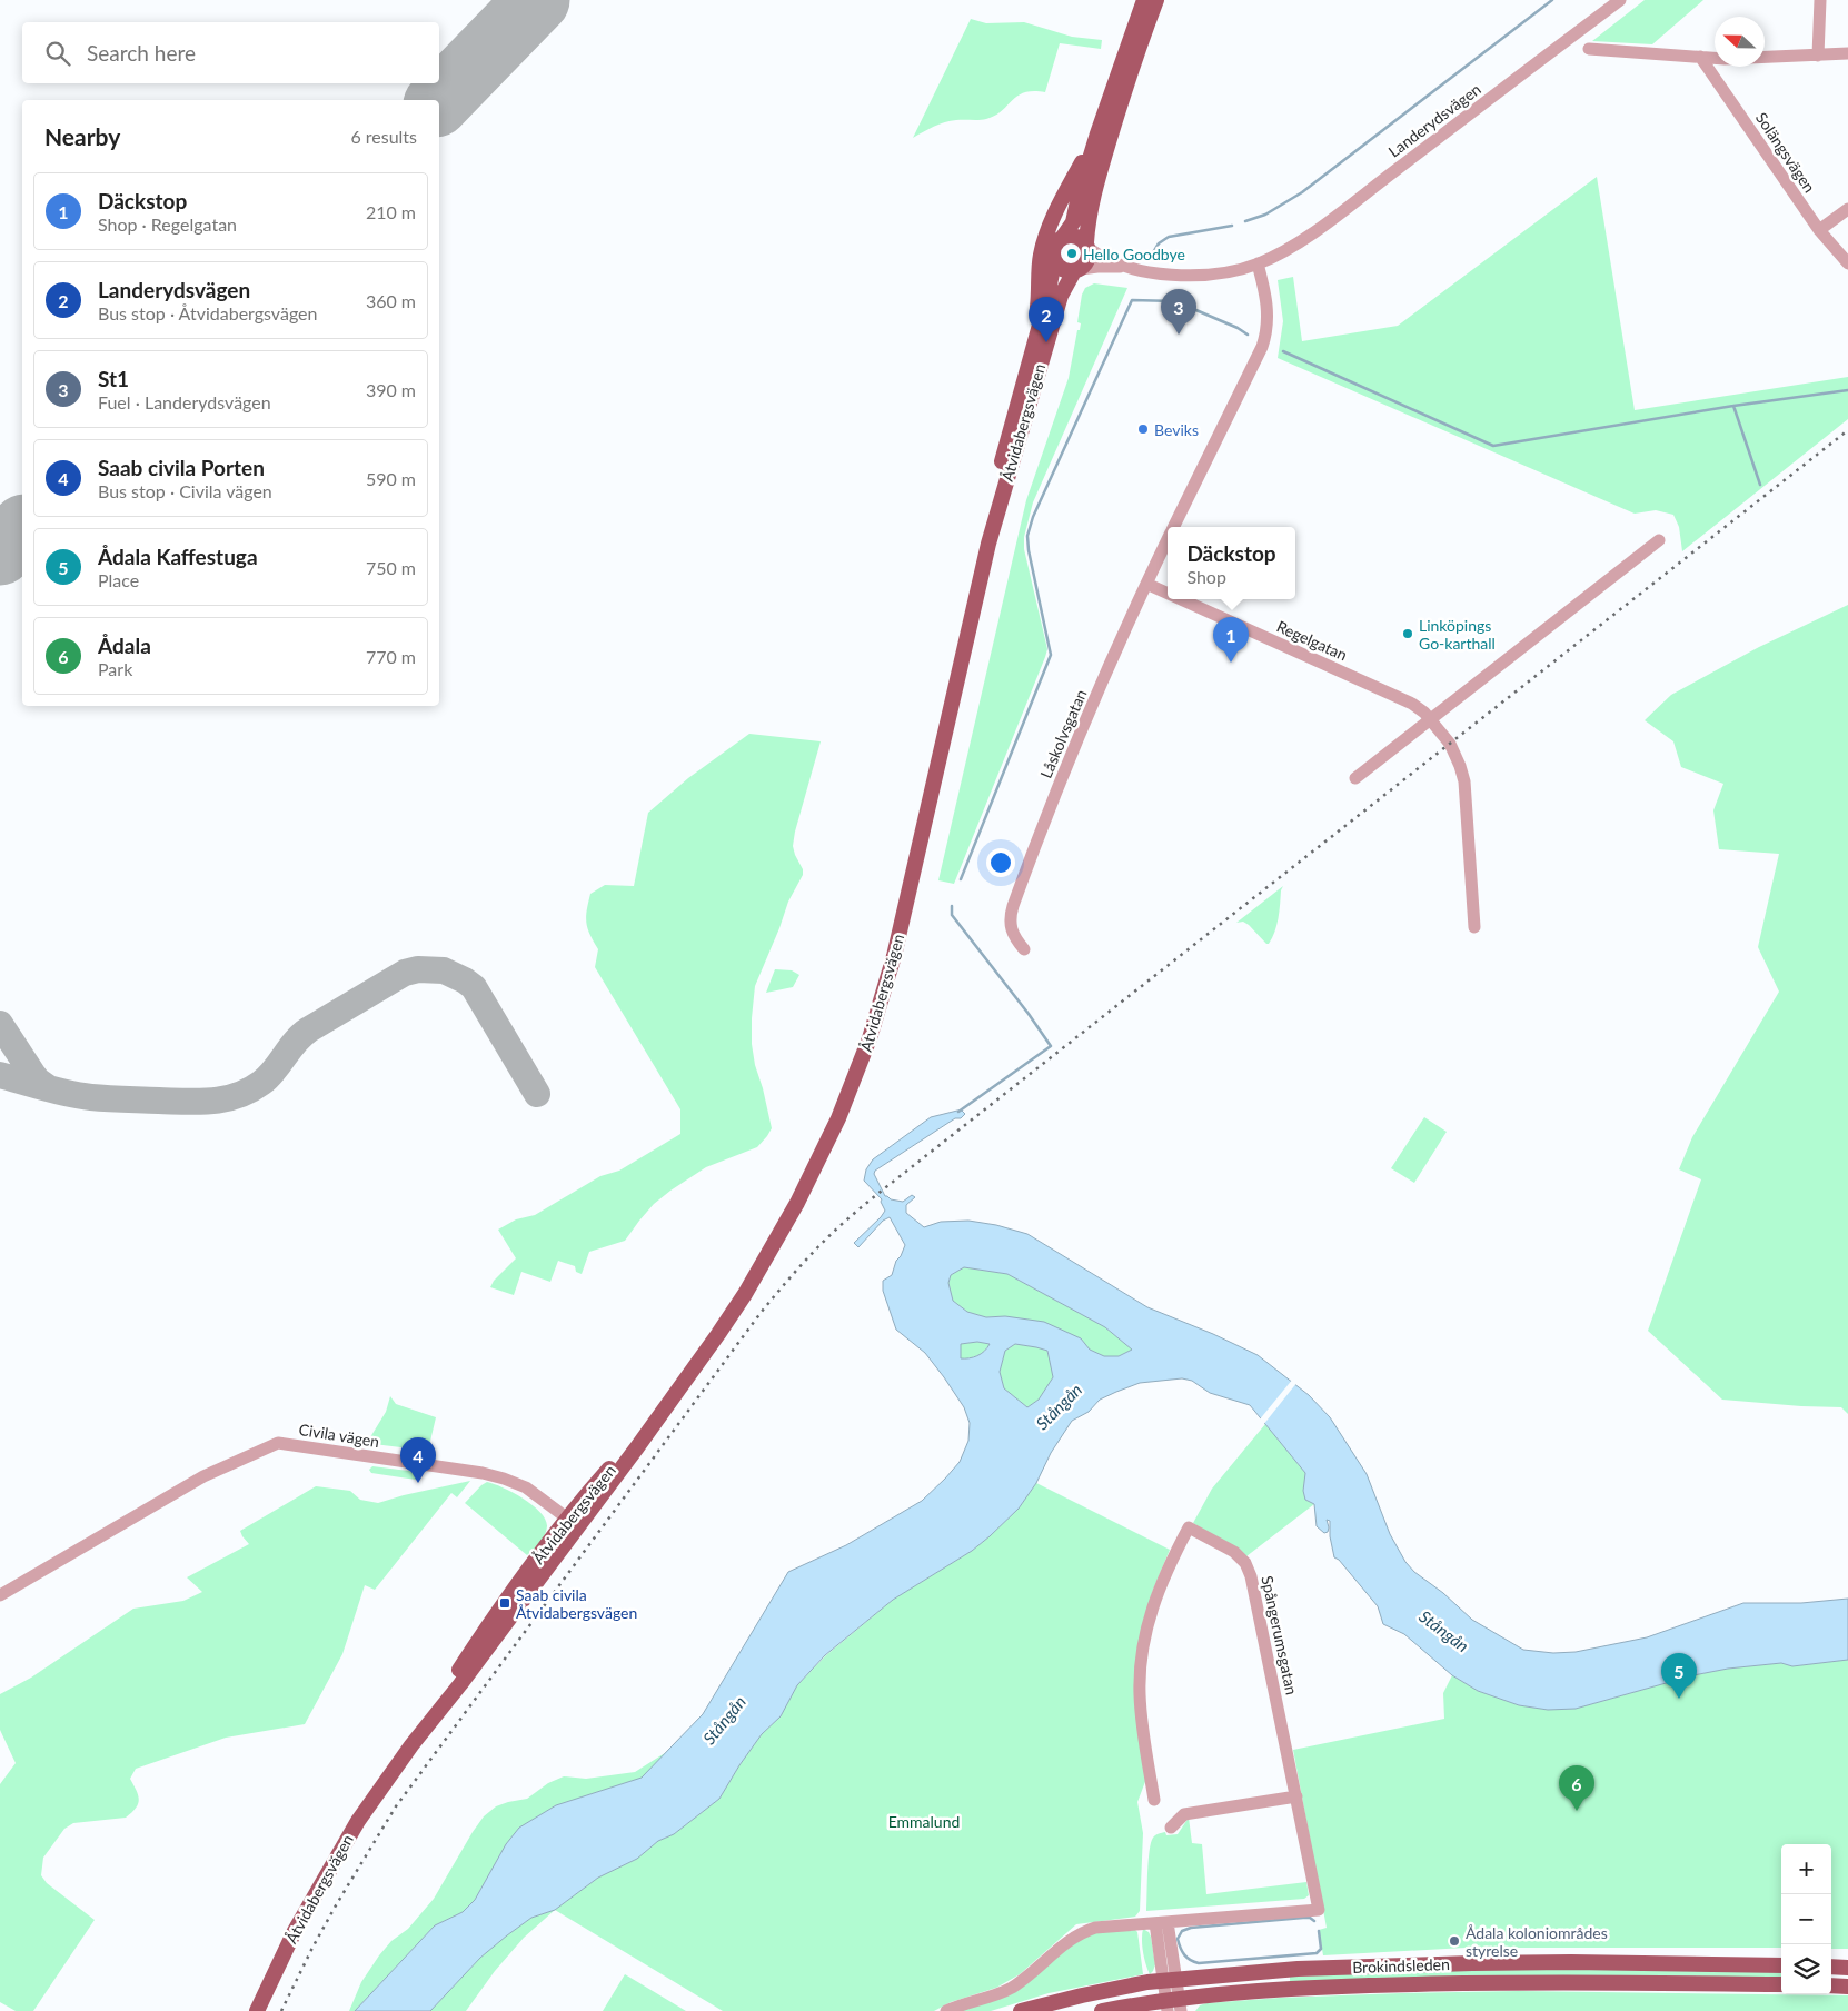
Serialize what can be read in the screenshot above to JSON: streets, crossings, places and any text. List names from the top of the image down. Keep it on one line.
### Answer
{"streets":{"main road":["Åtvidabergsvägen","Brokindsleden"],"street":["Landerydsvägen","Solängsvägen","Regelgatan","Låskolvsgatan","Civila vägen","Spångerumsgatan"]},"crossings":[["Landerydsvägen","Åtvidabergsvägen"],["Landerydsvägen","Låskolvsgatan"],["Åtvidabergsvägen","Civila vägen"],["Regelgatan","Låskolvsgatan"]],"water":["Stångån"],"parks":["Emmalund"],"places":{"other":["Hello Goodbye","Beviks","Linköpings Go-karthall","Ådala koloniområdes styrelse"],"transit":["Saab civila Åtvidabergsvägen"]},"north":"left","page":{"search":"Search here","heading":["Nearby","6 results"],"list":[{"mark":"1","name":"Däckstop","note":"Shop · Regelgatan","value":"210 m"},{"mark":"2","name":"Landerydsvägen","note":"Bus stop · Åtvidabergsvägen","value":"360 m"},{"mark":"3","name":"St1","note":"Fuel · Landerydsvägen","value":"390 m"},{"mark":"4","name":"Saab civila Porten","note":"Bus stop · Civila vägen","value":"590 m"},{"mark":"5","name":"Ådala Kaffestuga","note":"Place","value":"750 m"},{"mark":"6","name":"Ådala","note":"Park","value":"770 m"}],"pins":["3","2","1","4","5","6"],"popup":["Däckstop","Shop"],"map_buttons":["+","−"]}}
